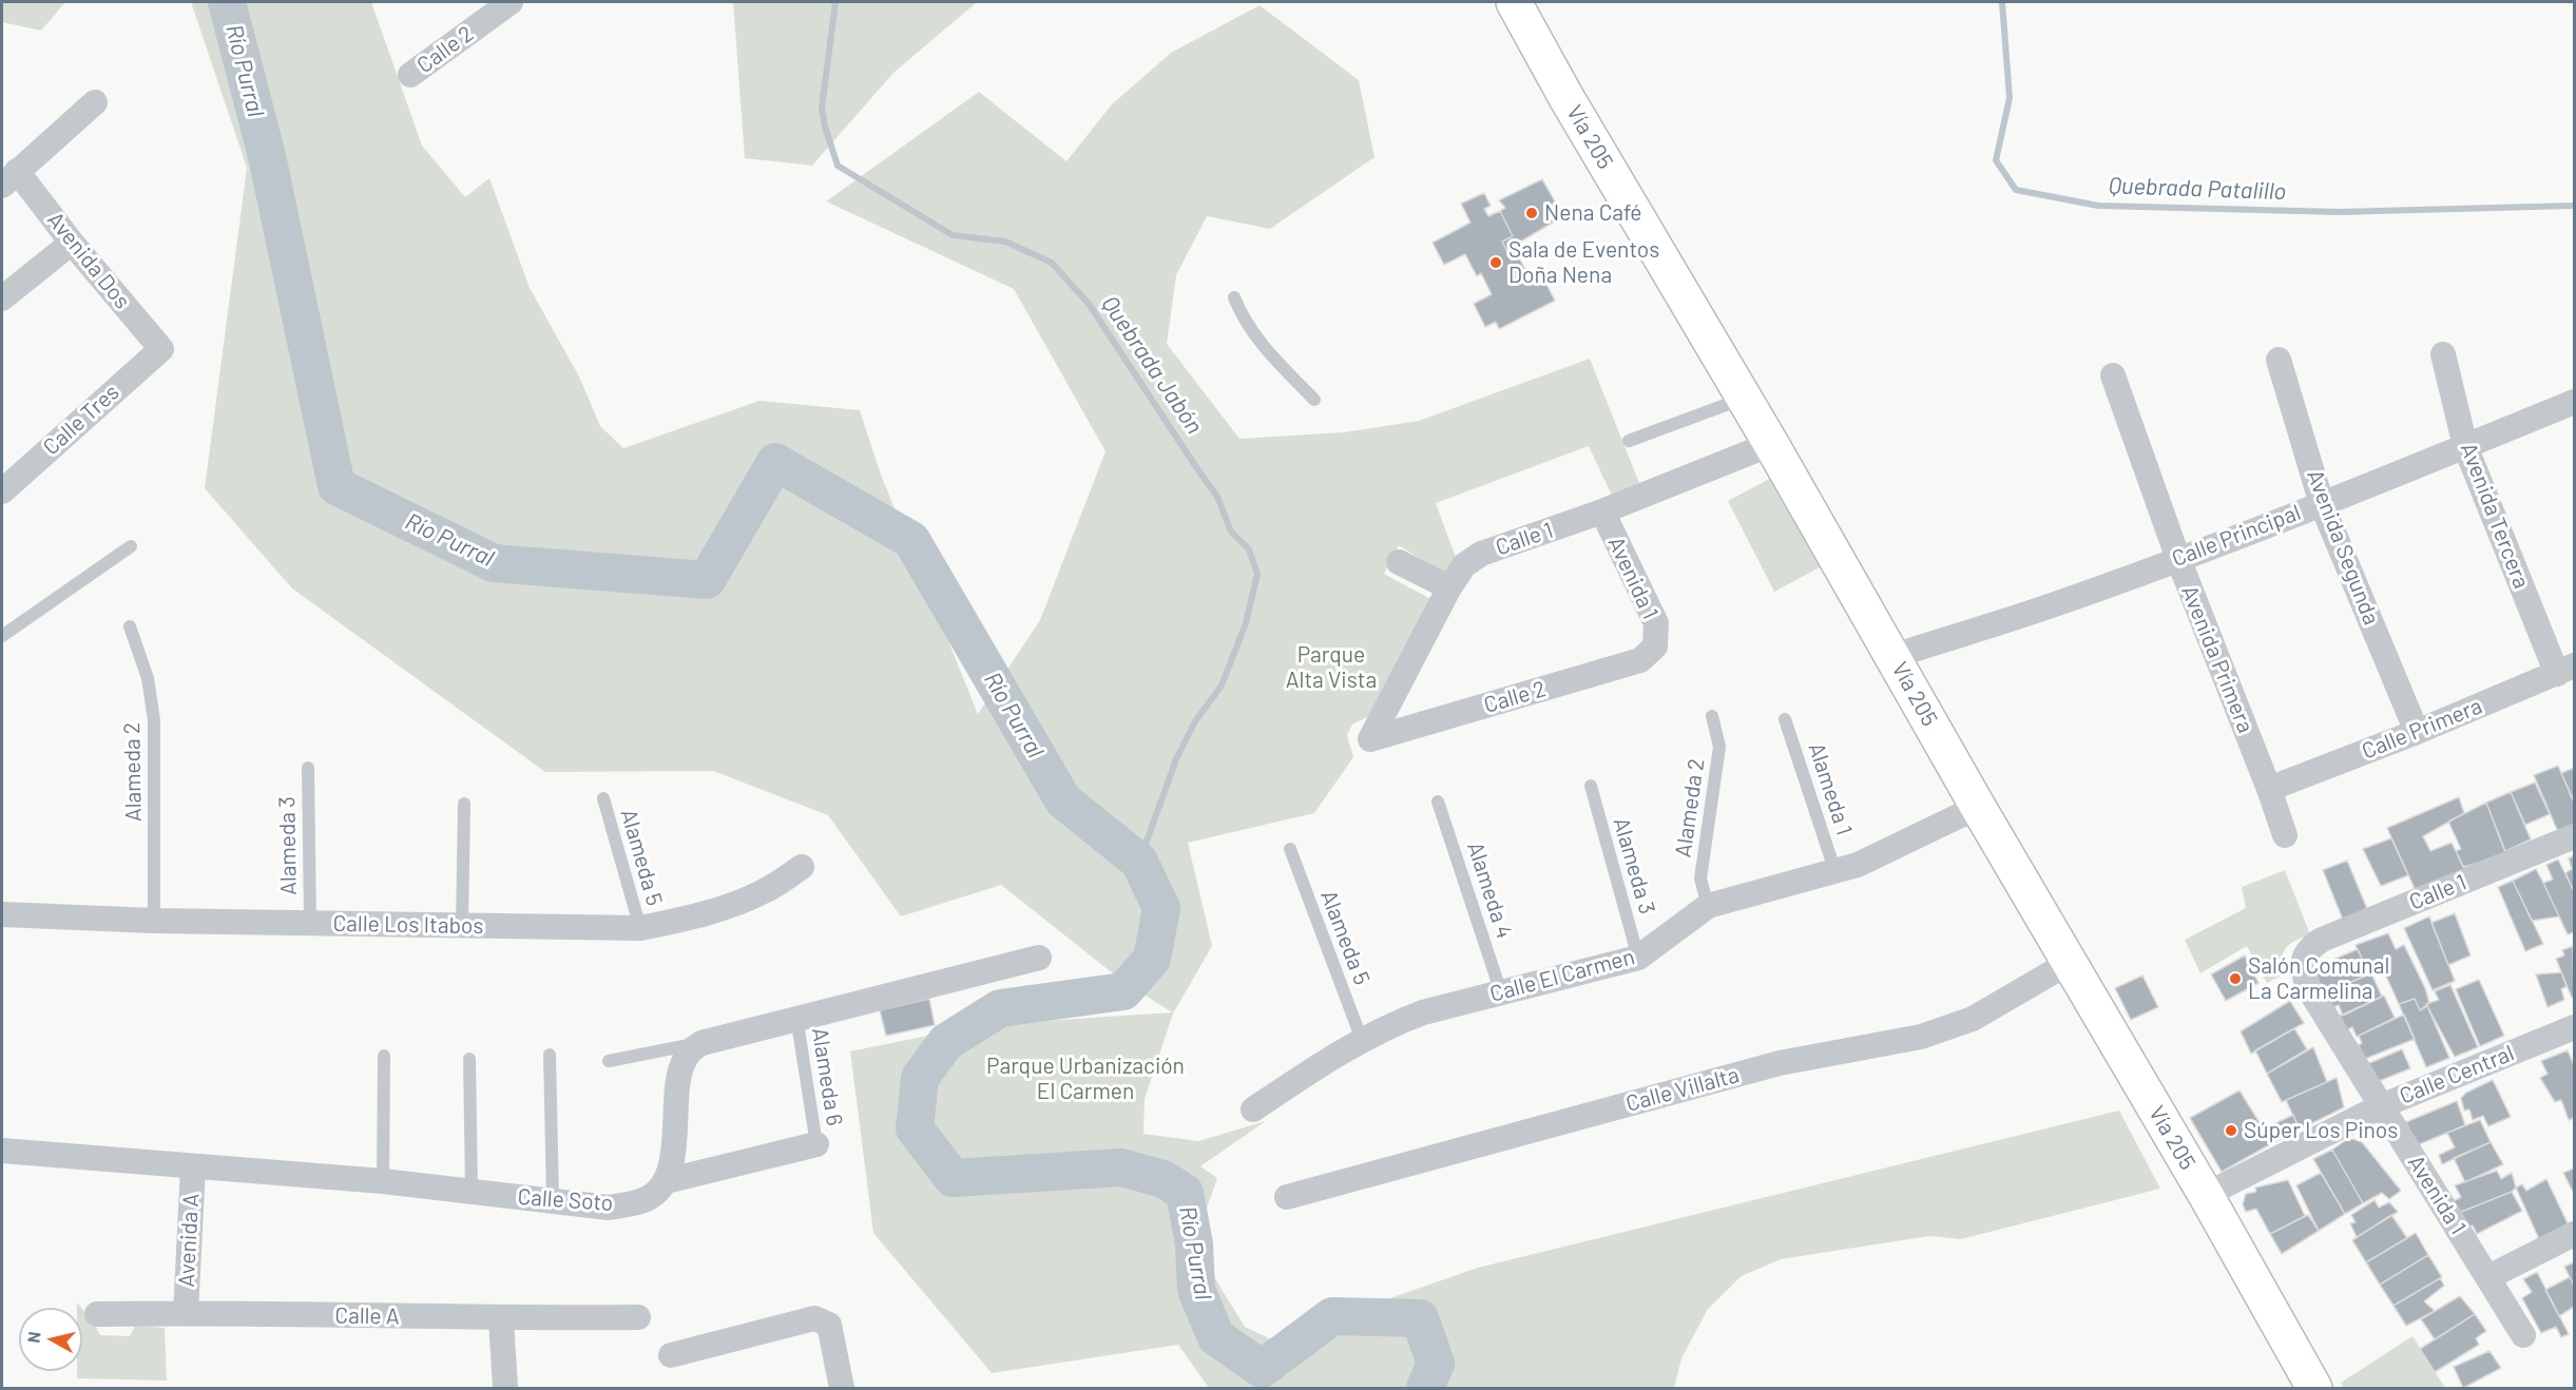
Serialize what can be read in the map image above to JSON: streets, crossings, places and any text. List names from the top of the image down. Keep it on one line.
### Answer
{"streets":{"main road":["Vía 205"],"street":["Calle 2","Avenida Dos","Calle Tres","Avenida Tercera","Calle Principal","Calle 1","Avenida Segunda","Avenida 1","Avenida Primera","Calle Primera","Calle Los Itabos","Calle El Carmen","Calle Central","Calle Villalta","Calle Soto","Avenida A","Calle A"],"lane":["Alameda 2","Alameda 1","Alameda 3","Alameda 5","Alameda 4","Alameda 6"]},"crossings":[["Calle 2","Calle 1"],["Calle 2","Avenida 1"],["Vía 205","Calle Principal"],["Vía 205","Calle 1"],["Vía 205","Calle El Carmen"],["Vía 205","Calle Central"],["Vía 205","Calle Villalta"],["Avenida Dos","Calle Tres"],["Avenida Tercera","Calle Principal"],["Avenida Tercera","Calle Primera"],["Calle Principal","Avenida Segunda"],["Calle Principal","Avenida Primera"],["Calle 1","Avenida 1"],["Avenida Segunda","Calle Primera"],["Avenida 1","Calle Central"],["Avenida Primera","Calle Primera"],["Alameda 2","Calle Los Itabos"],["Alameda 2","Calle El Carmen"],["Alameda 1","Calle El Carmen"],["Alameda 3","Calle Los Itabos"],["Alameda 3","Calle El Carmen"],["Alameda 5","Calle Los Itabos"],["Alameda 5","Calle El Carmen"],["Alameda 4","Calle El Carmen"],["Calle Soto","Avenida A"],["Avenida A","Calle A"]],"water":["Río Purral","Quebrada Patalillo","Quebrada Jabón"],"parks":["Parque Alta Vista","Parque Urbanización El Carmen"],"places":["Nena Café","Sala de Eventos Doña Nena","Salón Comunal La Carmelina","Súper Los Pinos"],"north":"left"}
